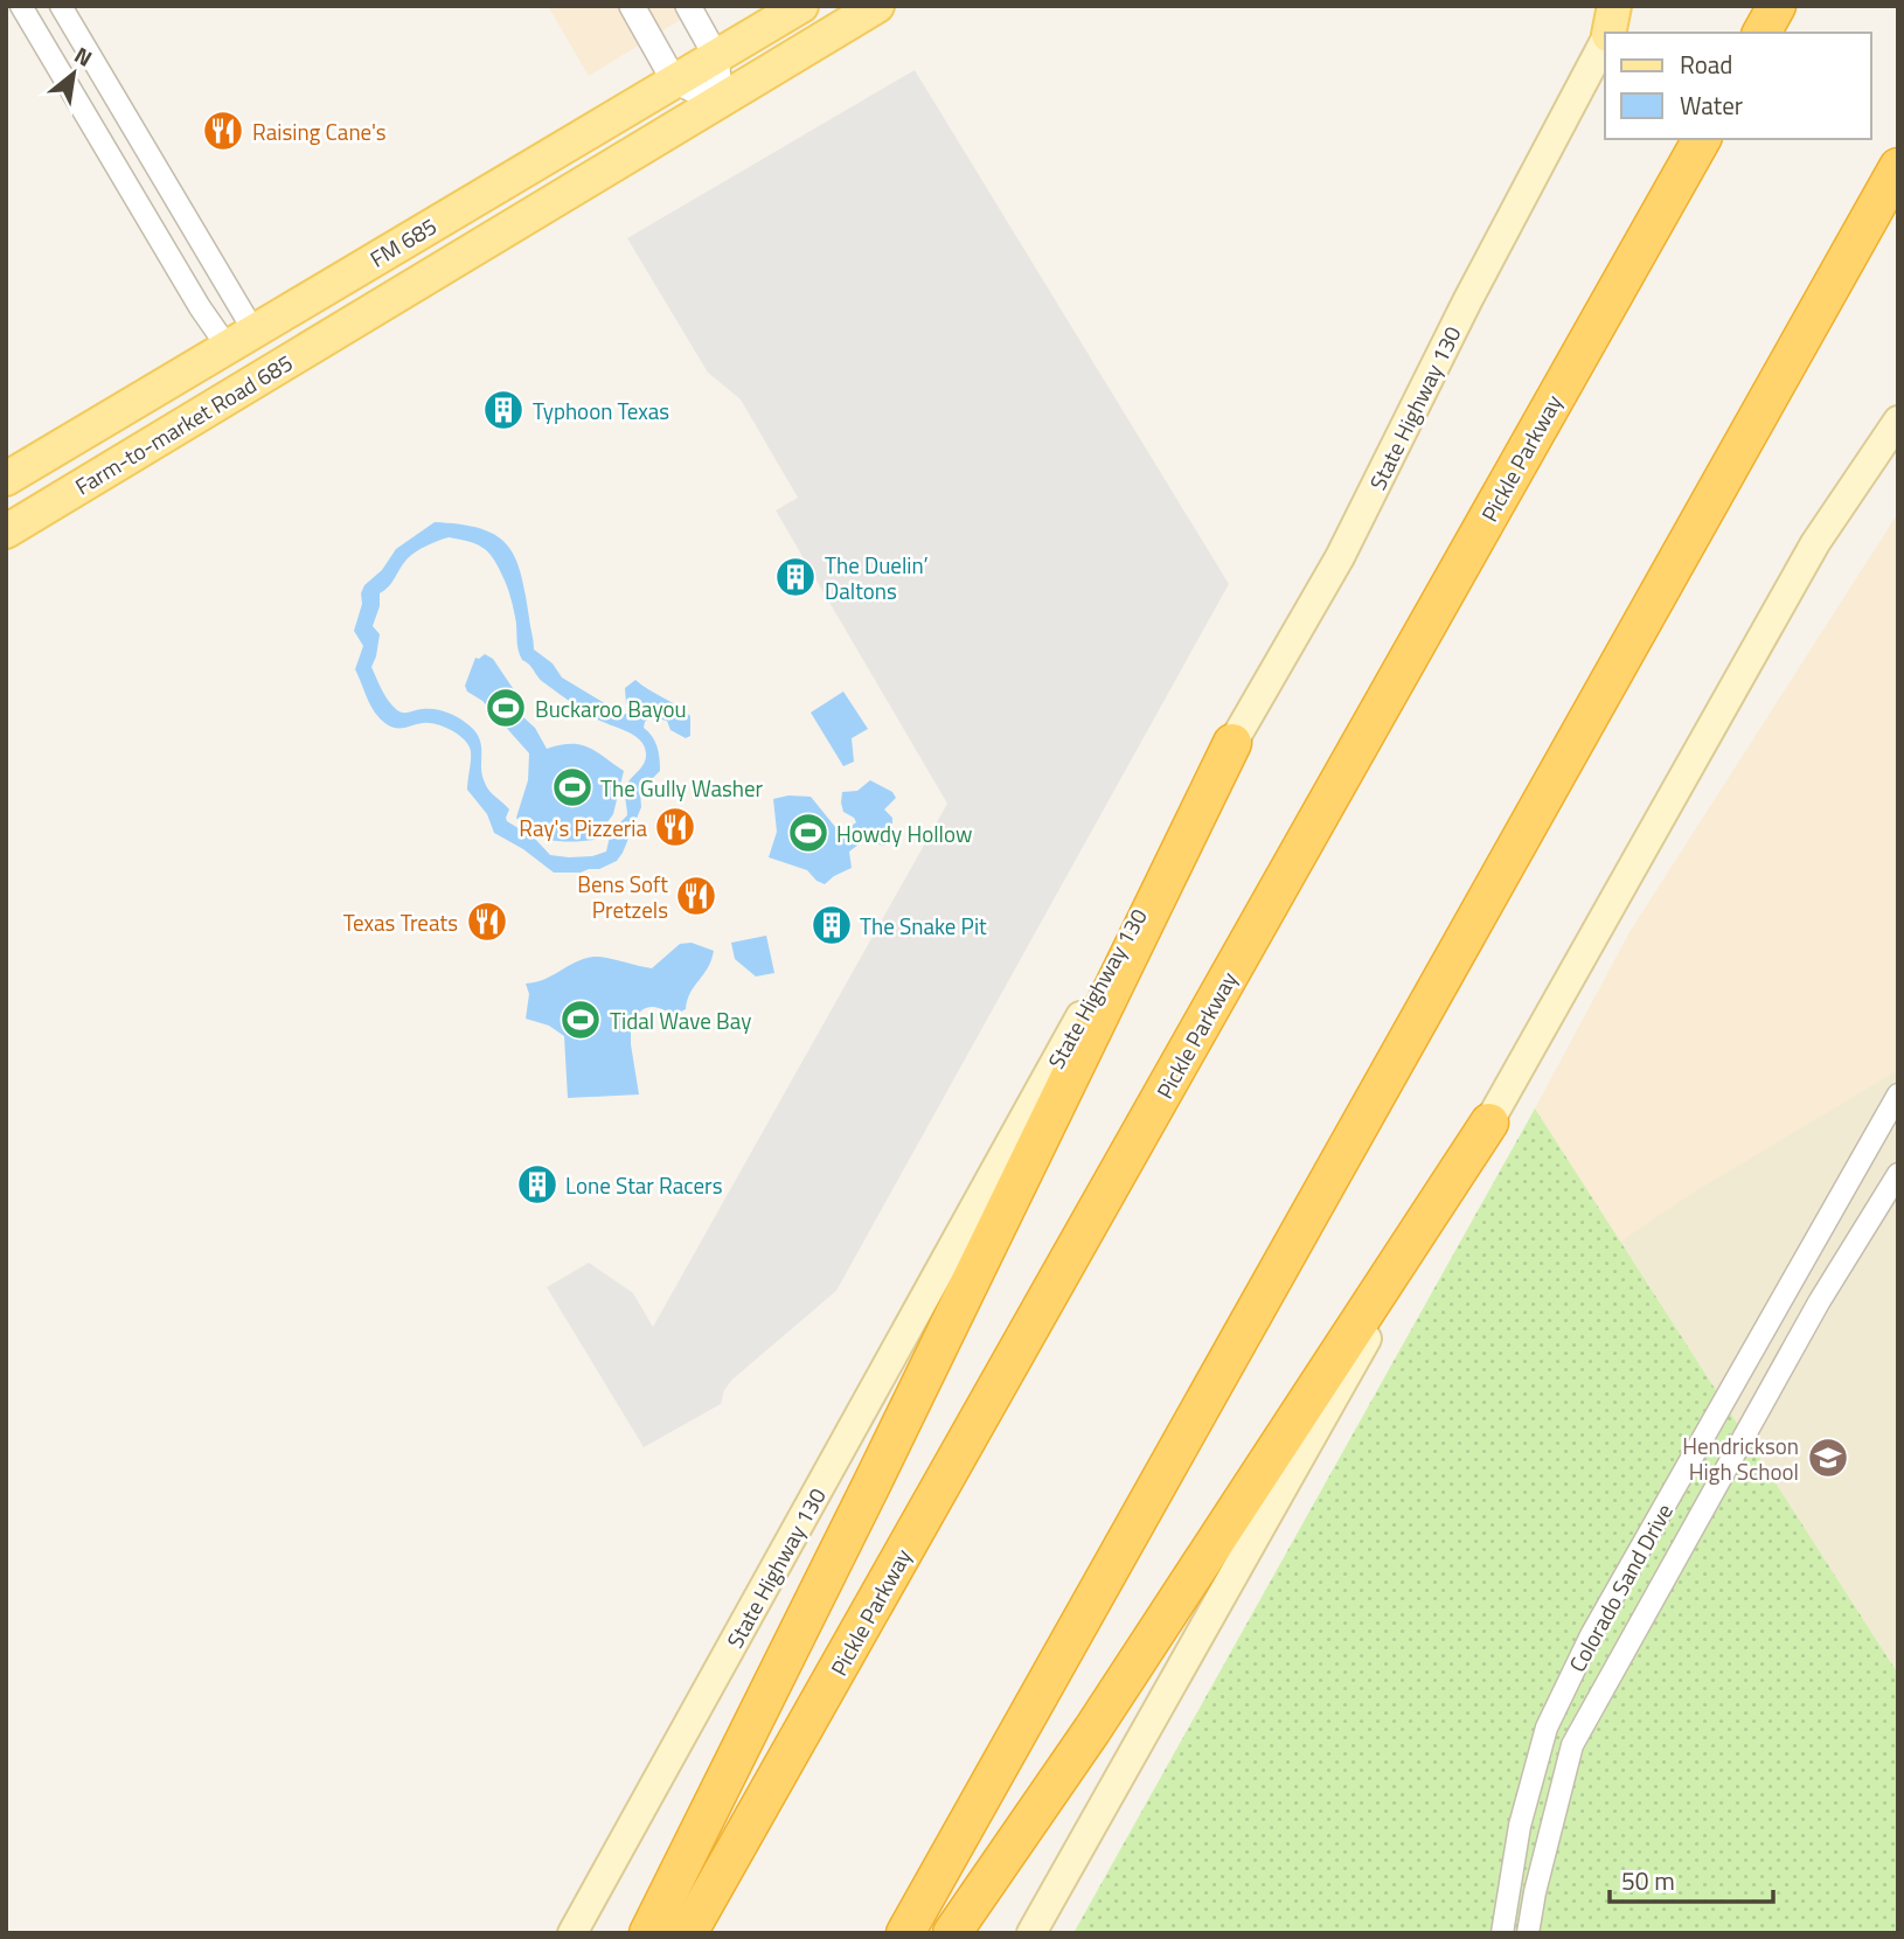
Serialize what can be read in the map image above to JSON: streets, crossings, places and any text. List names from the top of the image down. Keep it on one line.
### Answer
{"streets":{"highway":["Pickle Parkway"],"main road":["FM 685","State Highway 130","Farm-to-market Road 685"],"street":["Colorado Sand Drive"]},"crossings":[["FM 685","Farm-to-market Road 685"]],"places":{"restaurant":["Raising Cane's","Ray's Pizzeria","Bens Soft Pretzels","Texas Treats"],"building":["Typhoon Texas","The Duelin’ Daltons","The Snake Pit","Lone Star Racers"],"sports":["Buckaroo Bayou","The Gully Washer","Howdy Hollow","Tidal Wave Bay"],"school or university":["Hendrickson High School"]},"legend":["Road","Water"],"scale_bar":"50 m","north":"top right"}
